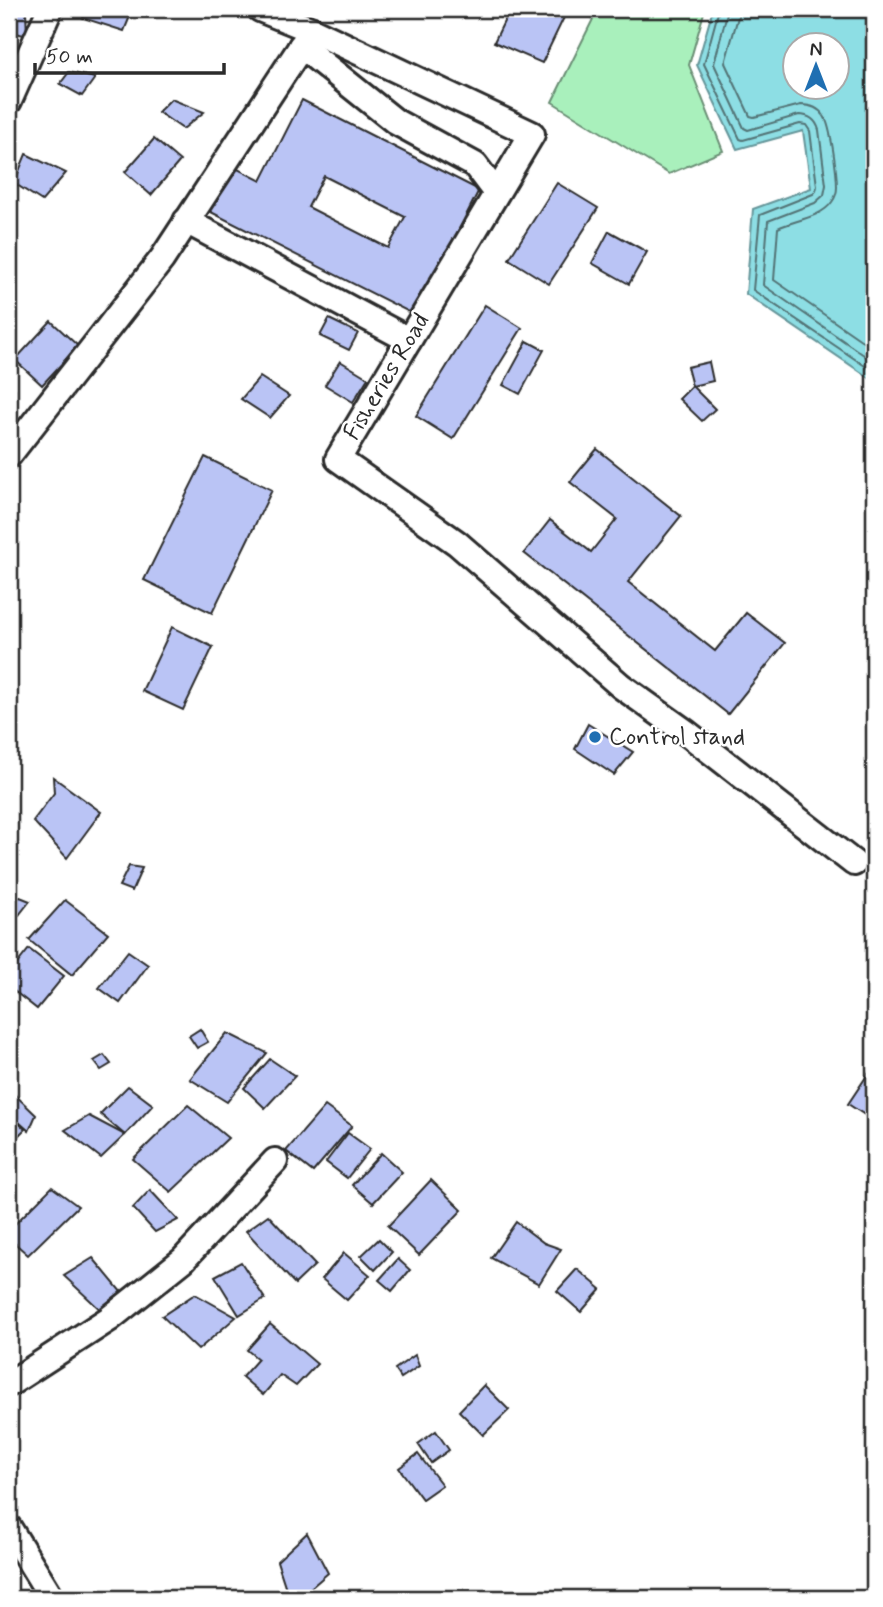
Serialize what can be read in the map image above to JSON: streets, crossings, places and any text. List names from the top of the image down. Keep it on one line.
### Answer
{"streets":{"street":["Fisheries Road"]},"places":["Control stand"],"scale_bar":"50 m","north":"top"}
